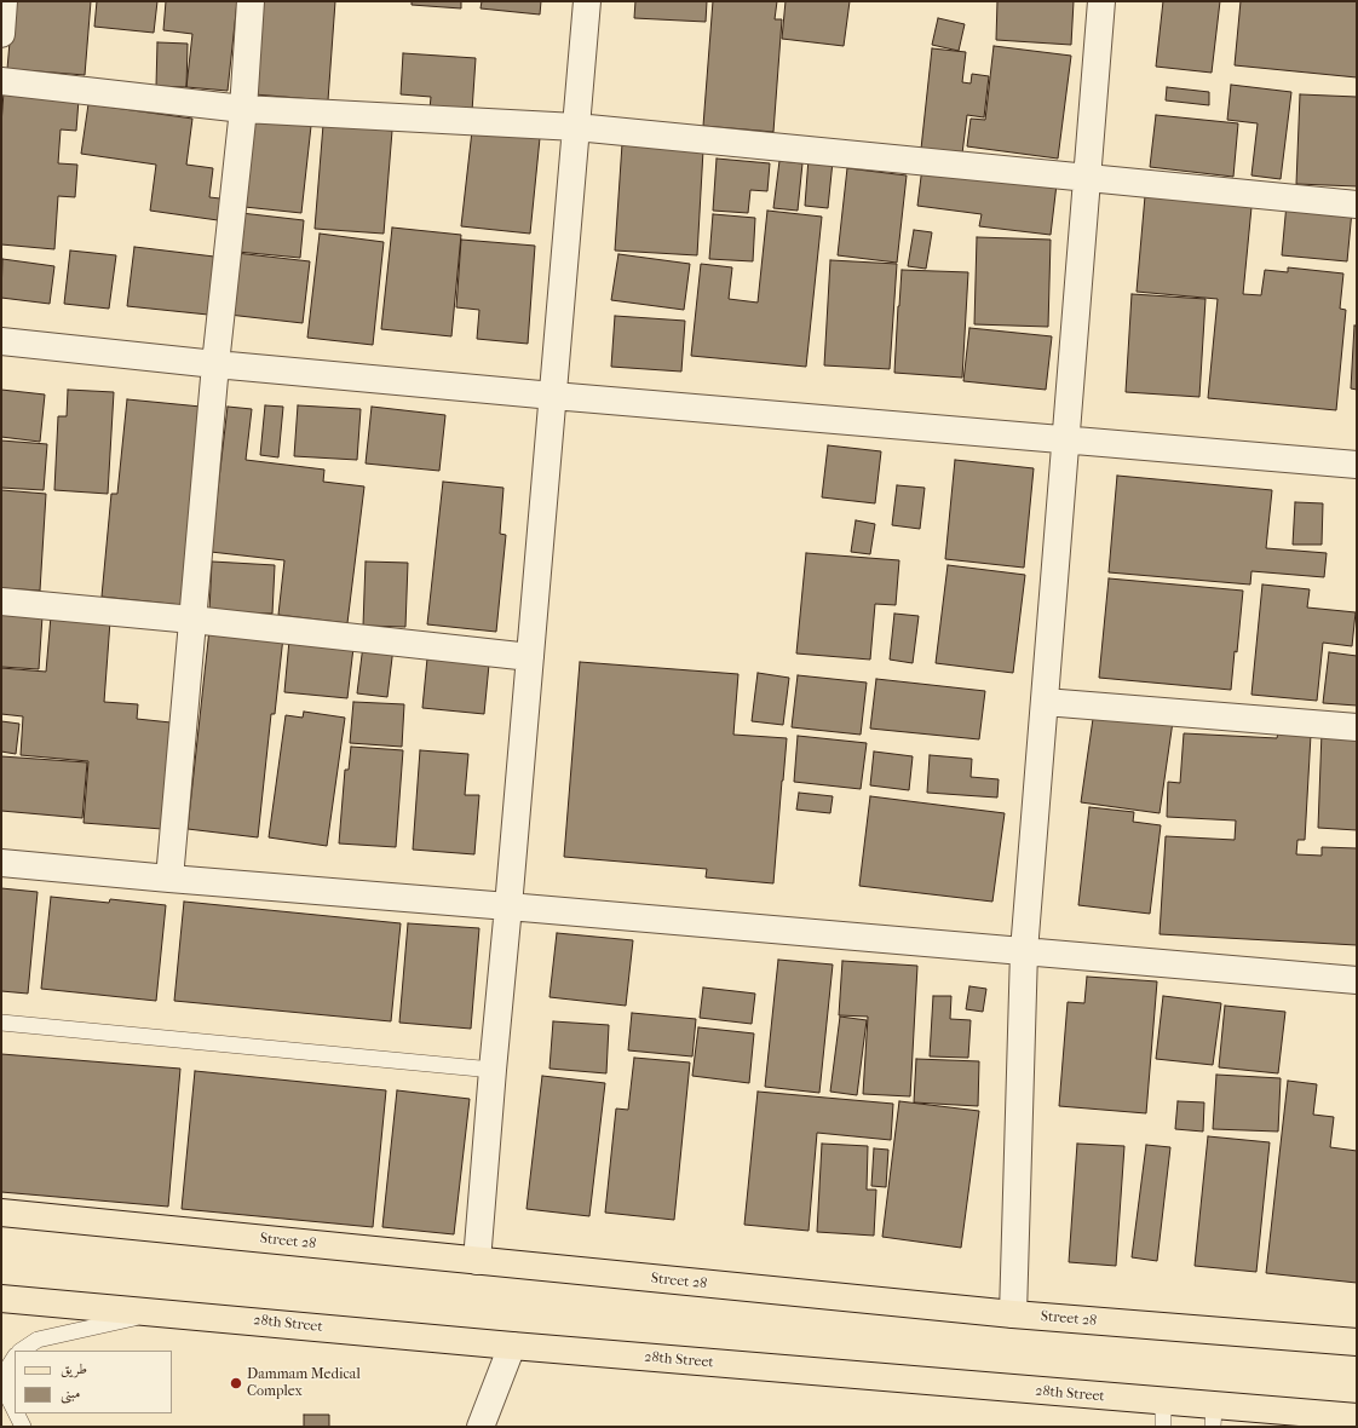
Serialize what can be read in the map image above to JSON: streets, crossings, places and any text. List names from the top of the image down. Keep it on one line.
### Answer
{"streets":{"main road":["Street 28","28th Street"]},"places":["Dammam Medical Complex"],"legend":["طريق","مبنى"]}
